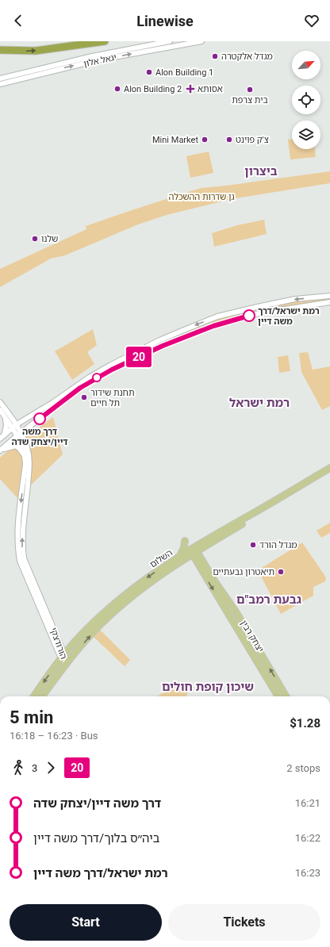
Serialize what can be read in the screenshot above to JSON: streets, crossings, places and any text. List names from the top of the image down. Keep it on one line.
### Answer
{"streets":{"main road":["השלום","יצחק רבין"],"street":["יגאל אלון","הורודצקי"]},"crossings":[["השלום","יצחק רבין"],["השלום","הורודצקי"]],"districts":["ביצרון","רמת ישראל","גבעת רמב\"ם","שיכון קופת חולים"],"parks":["גן שדרות ההשכלה"],"places":{"other":["מגדל אלקטרה","Alon Building 1","Alon Building 2","בית צרפת","Mini Market","צ'ק פוינט","שלנו","רמת ישראל/דרך משה דיין","תחנת שידור תל חיים","דרך משה דיין/יצחק שדה","מגדל הורד","תיאטרון גבעתיים"],"health":["אסותא"]},"lines":["bus line 20"],"north":"top right","page":{"header":"Linewise","on_map":"20","heading":["5 min","16:18 – 16:23 · Bus","$1.28"],"legs":["3","20","2 stops"],"list":[{"name":"דרך משה דיין/יצחק שדה","value":"16:21"},{"name":"ביה״ס בלוך/דרך משה דיין","value":"16:22"},{"name":"רמת ישראל/דרך משה דיין","value":"16:23"}],"buttons":["Start","Tickets"]}}
